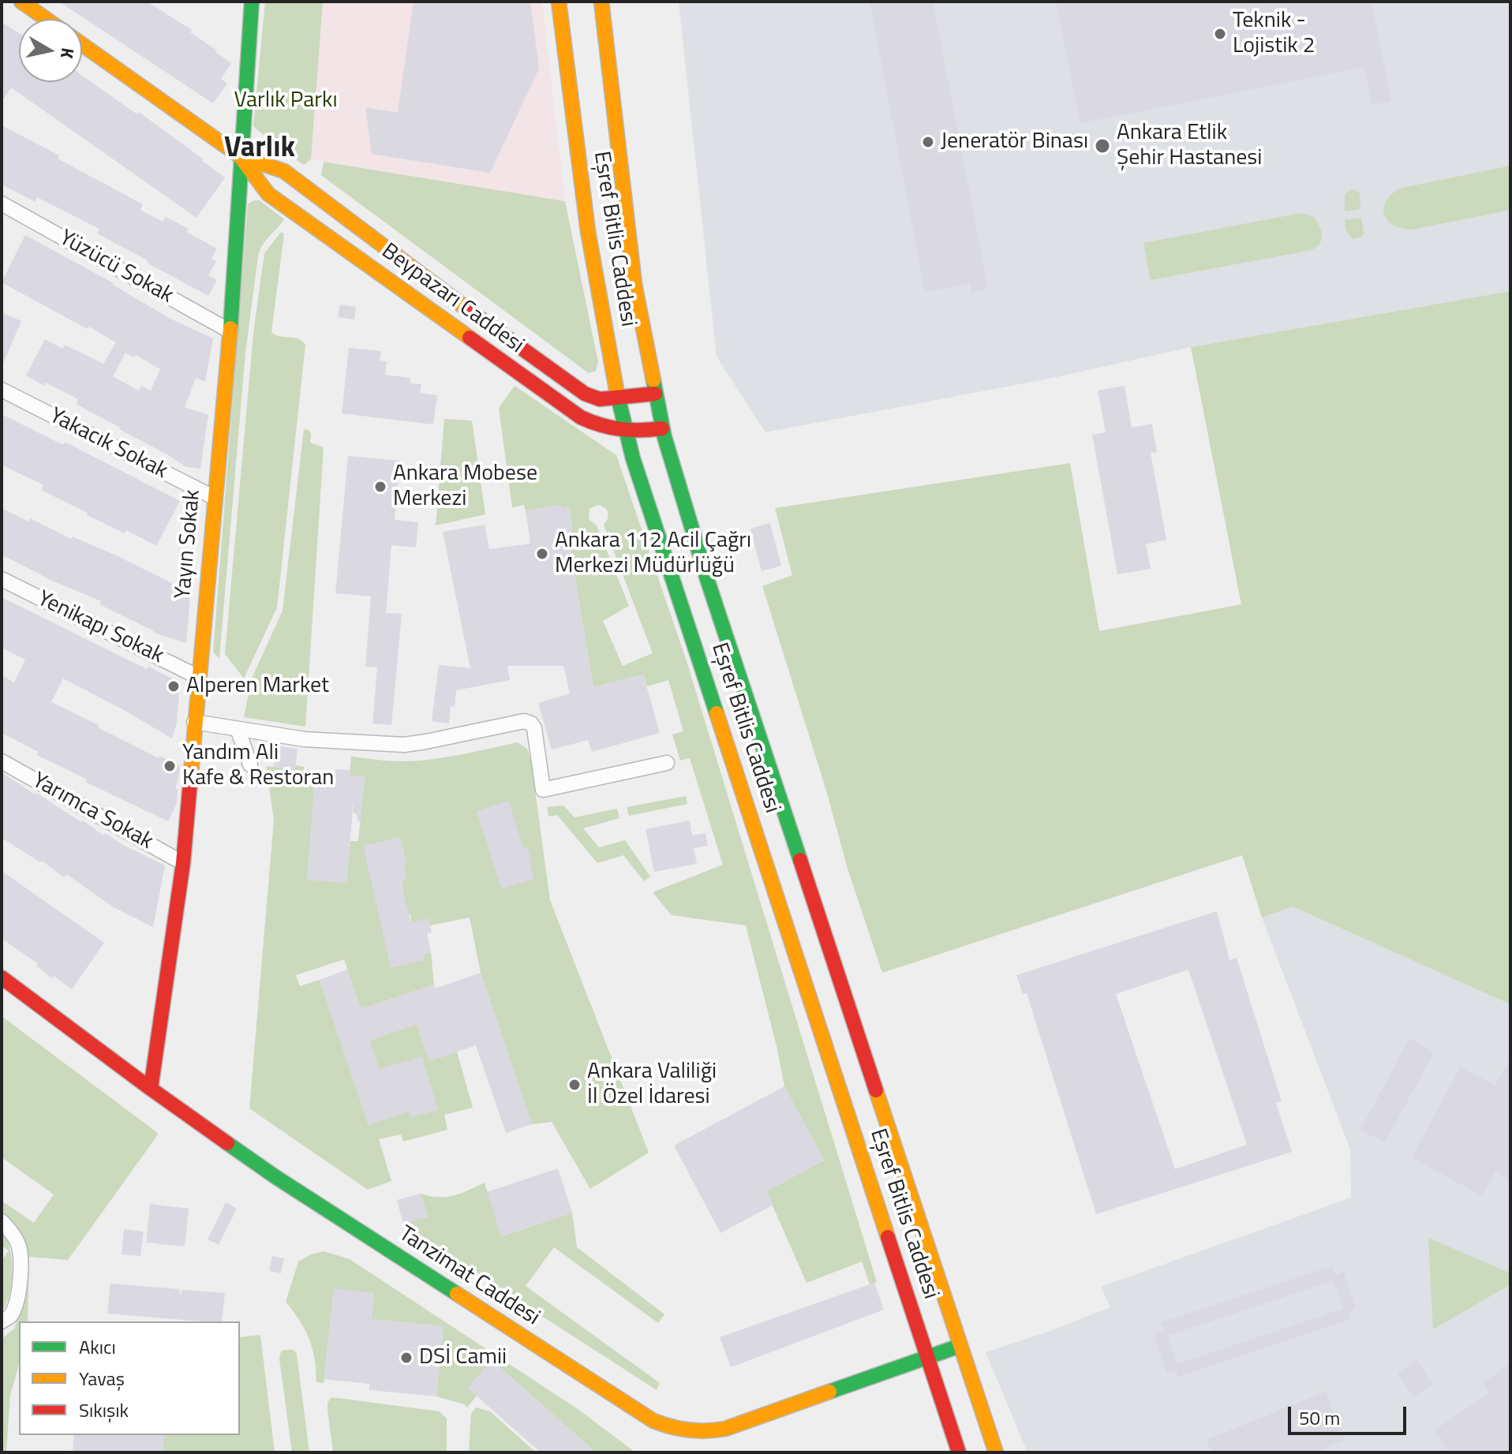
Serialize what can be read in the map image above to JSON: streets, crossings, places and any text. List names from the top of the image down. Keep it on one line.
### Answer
{"streets":{"main road":["Eşref Bitlis Caddesi","Beypazarı Caddesi","Yayın Sokak","Tanzimat Caddesi"],"street":["Yüzücü Sokak","Yakacık Sokak","Yenikapı Sokak","Yarımca Sokak"]},"crossings":[["Eşref Bitlis Caddesi","Beypazarı Caddesi"],["Eşref Bitlis Caddesi","Tanzimat Caddesi"],["Yüzücü Sokak","Yayın Sokak"],["Beypazarı Caddesi","Yayın Sokak"],["Yakacık Sokak","Yayın Sokak"],["Yayın Sokak","Yenikapı Sokak"],["Yayın Sokak","Yarımca Sokak"],["Yayın Sokak","Tanzimat Caddesi"]],"districts":["Varlık"],"parks":["Varlık Parkı"],"places":["Teknik - Lojistik 2","Jeneratör Binası","Ankara Etlik Şehir Hastanesi","Ankara Mobese Merkezi","Ankara 112 Acil Çağrı Merkezi Müdürlüğü","Alperen Market","Yandım Ali Kafe & Restoran","Ankara Valiliği İl Özel İdaresi","DSİ Camii"],"legend":["Akıcı","Yavaş","Sıkışık"],"scale_bar":"50 m","north":"right"}
